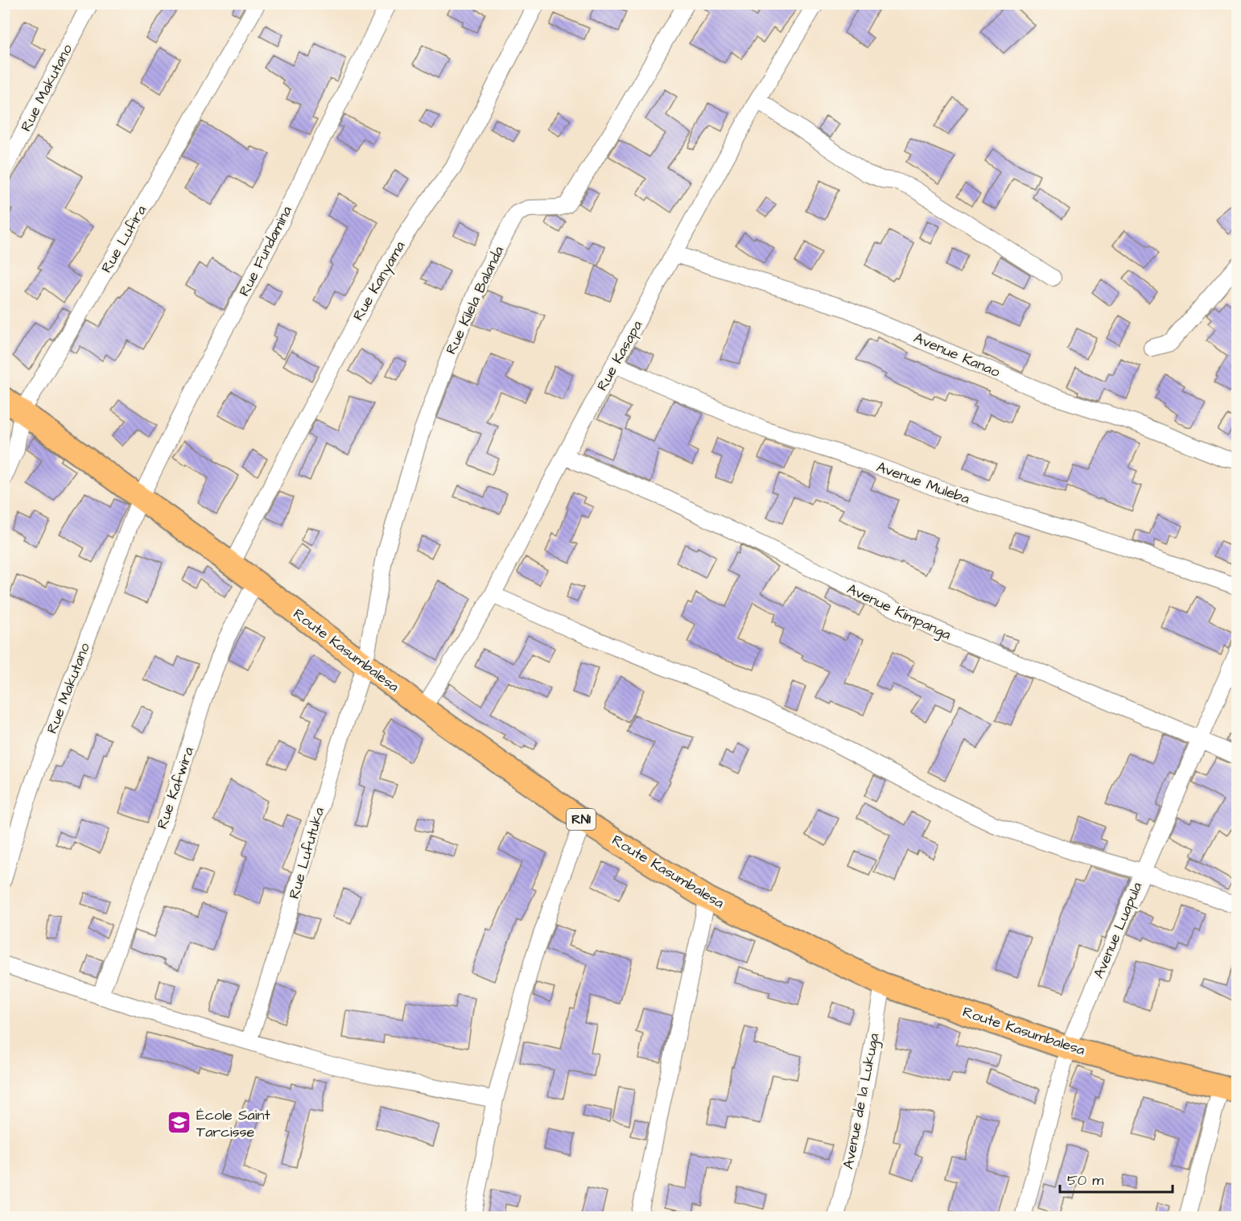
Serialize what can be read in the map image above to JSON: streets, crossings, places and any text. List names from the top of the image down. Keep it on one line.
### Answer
{"streets":{"highway":["Route Kasumbalesa","RN1"],"street":["Rue Makutano","Rue Lufira","Rue Fundamina","Rue Kanyama","Rue Kilela Balanda","Avenue Kanao","Rue Kasapa","Avenue Muleba","Avenue Kimpanga","Rue Kafwira","Rue Lufutuka","Avenue Luapula","Avenue de la Lukuga"]},"crossings":[["Rue Makutano","Rue Fundamina"],["Rue Makutano","Route Kasumbalesa"],["Rue Lufira","Route Kasumbalesa"],["Rue Fundamina","Route Kasumbalesa"],["Rue Kanyama","Route Kasumbalesa"],["Rue Kilela Balanda","Route Kasumbalesa"],["Rue Kilela Balanda","Rue Lufutuka"],["Avenue Kanao","Rue Kasapa"],["Rue Kasapa","Avenue Muleba"],["Rue Kasapa","Avenue Kimpanga"],["Rue Kasapa","Route Kasumbalesa"],["Avenue Kimpanga","Avenue Luapula"],["Route Kasumbalesa","Rue Kafwira"],["Route Kasumbalesa","Rue Lufutuka"],["Route Kasumbalesa","Avenue Luapula"],["Route Kasumbalesa","Avenue de la Lukuga"]],"places":{"school or university":["École Saint Tarcisse"]},"scale_bar":"50 m"}
